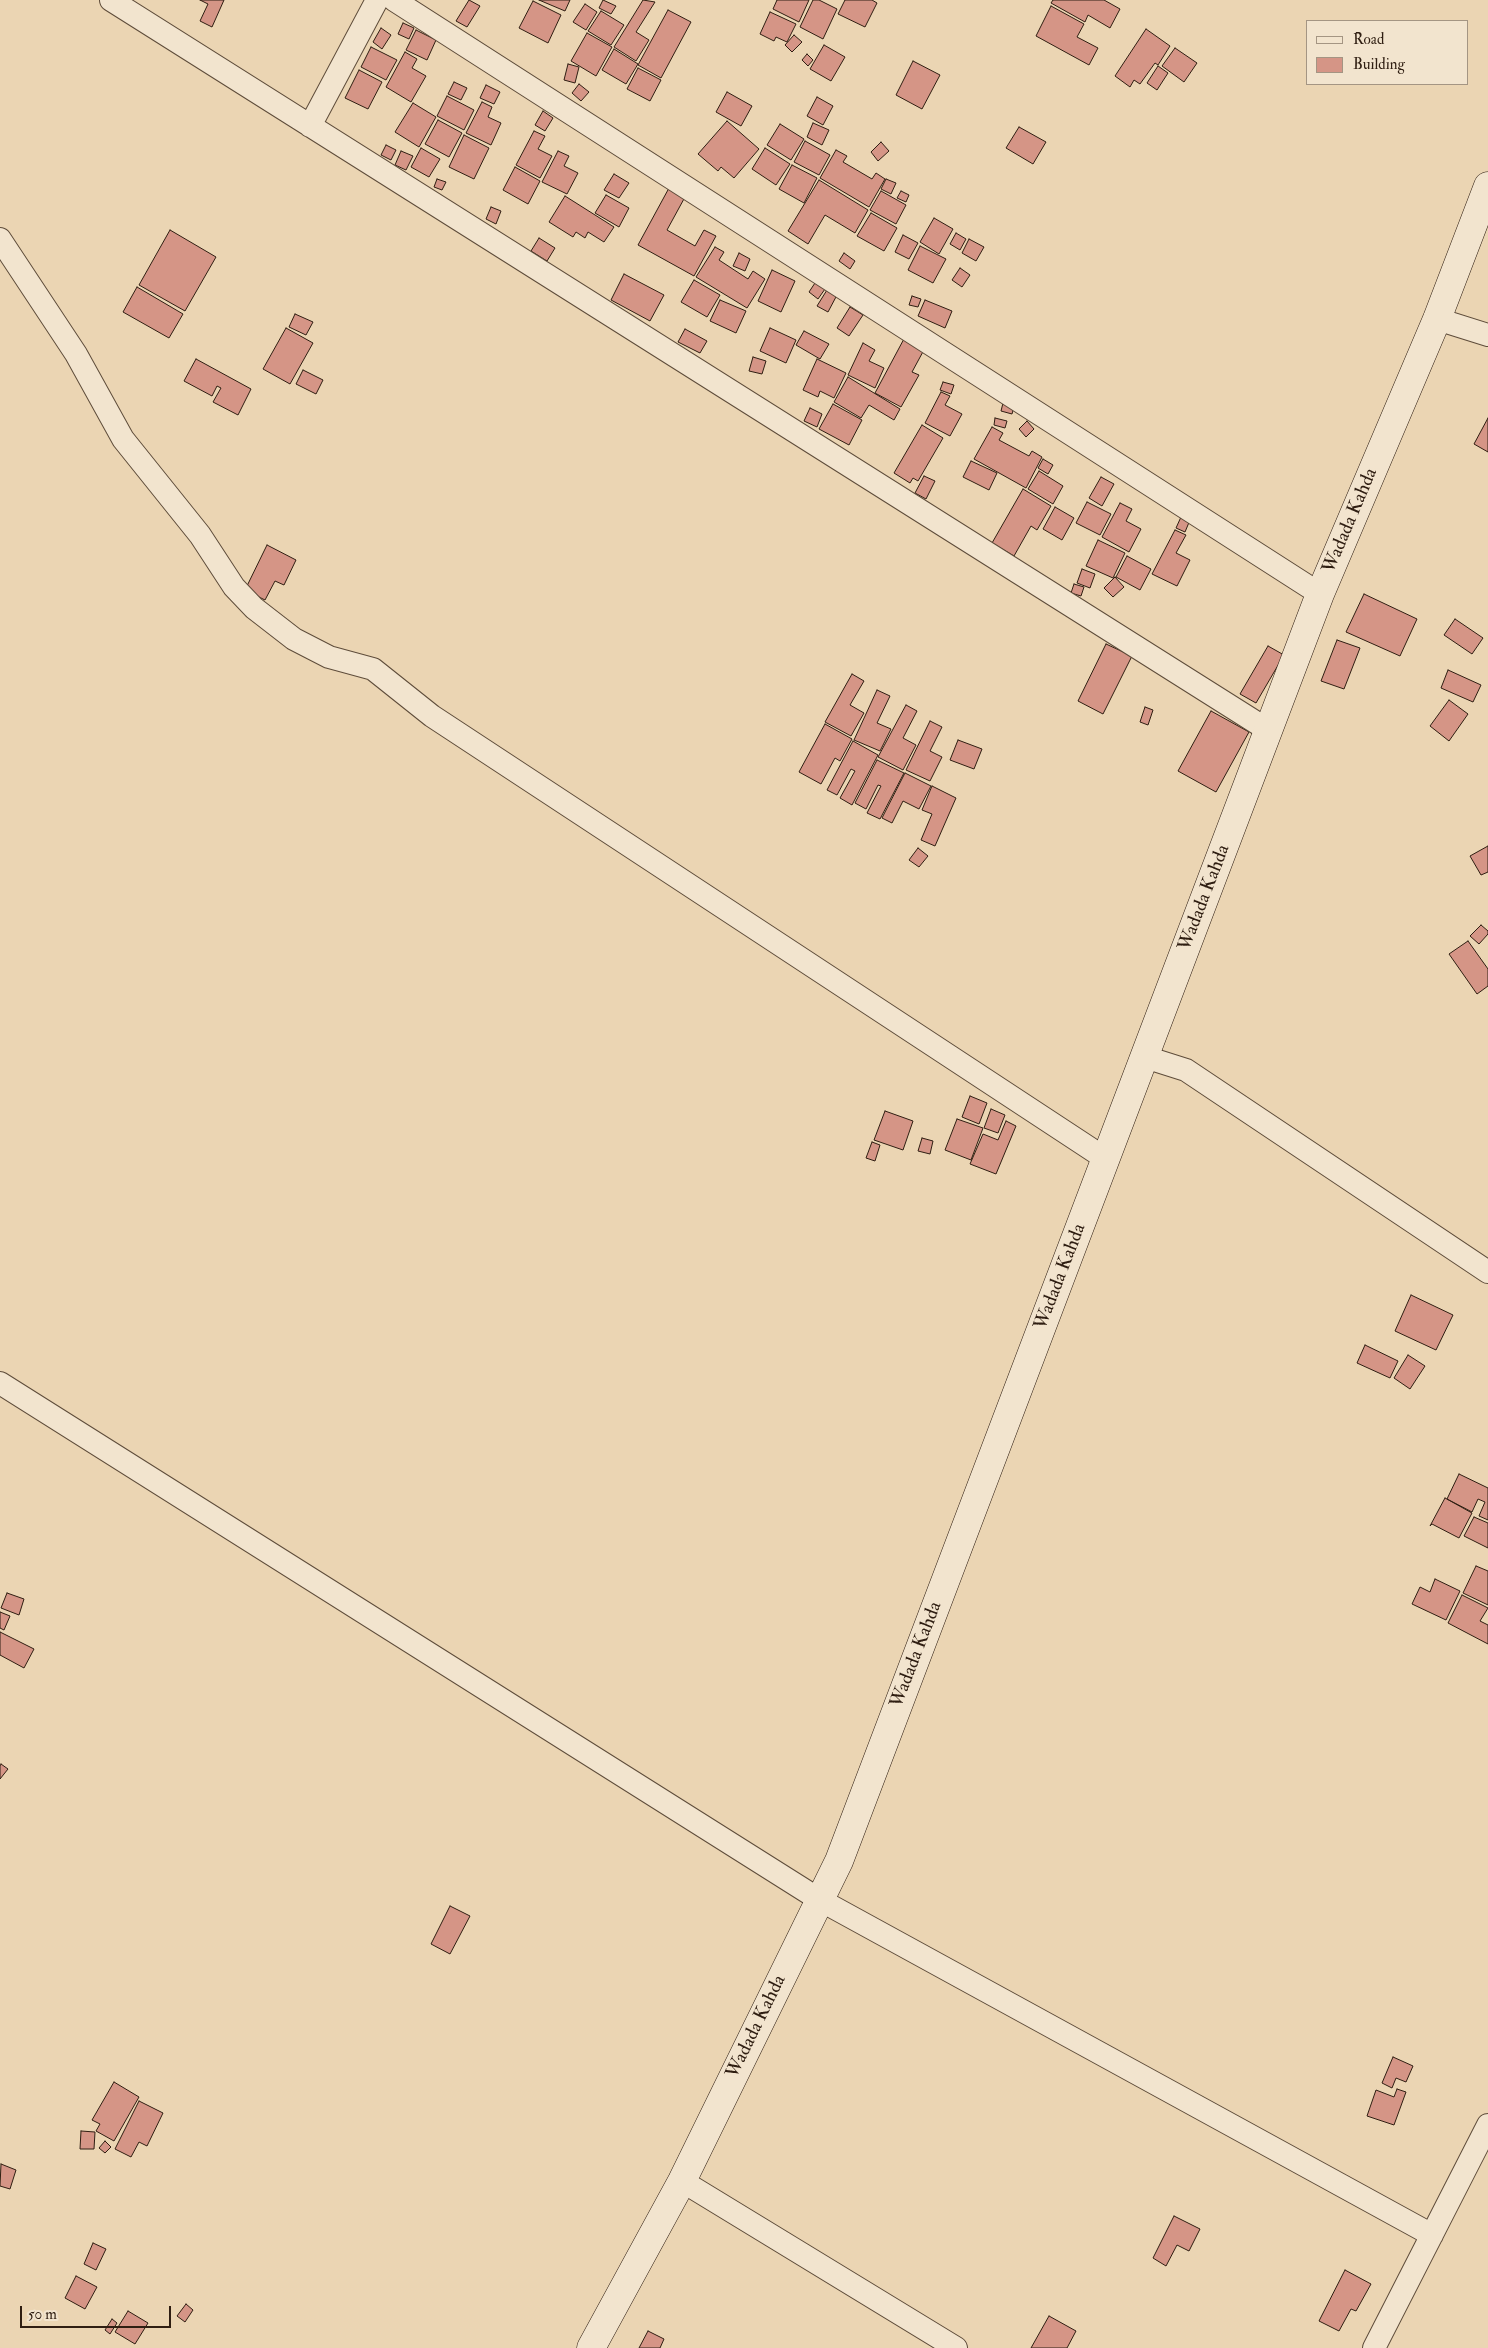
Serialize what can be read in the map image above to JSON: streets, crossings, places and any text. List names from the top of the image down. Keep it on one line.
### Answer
{"streets":{"main road":["Wadada Kahda"]},"legend":["Road","Building"],"scale_bar":"50 m"}
